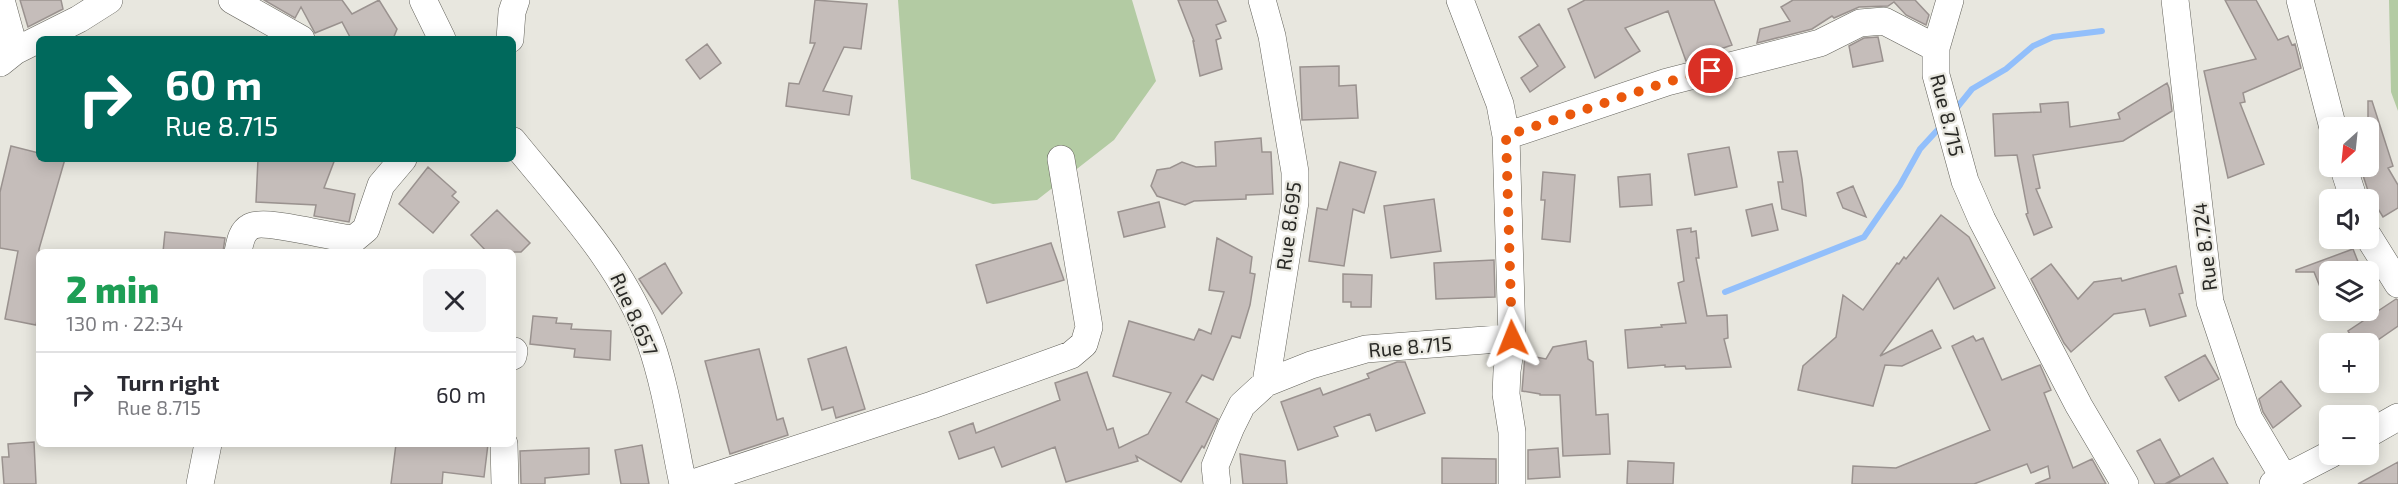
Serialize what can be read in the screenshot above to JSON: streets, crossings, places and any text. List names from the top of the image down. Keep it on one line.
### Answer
{"streets":{"street":["Rue 8.715","Rue 8.695","Rue 8.724","Rue 8.657"]},"crossings":[["Rue 8.715","Rue 8.695"]],"north":"bottom left","page":{"turn":["60 m","Rue 8.715"],"map_buttons":["+","−"],"heading":["2 min","130 m · 22:34"],"list":[{"name":"Turn right","note":"Rue 8.715","value":"60 m"}]}}
